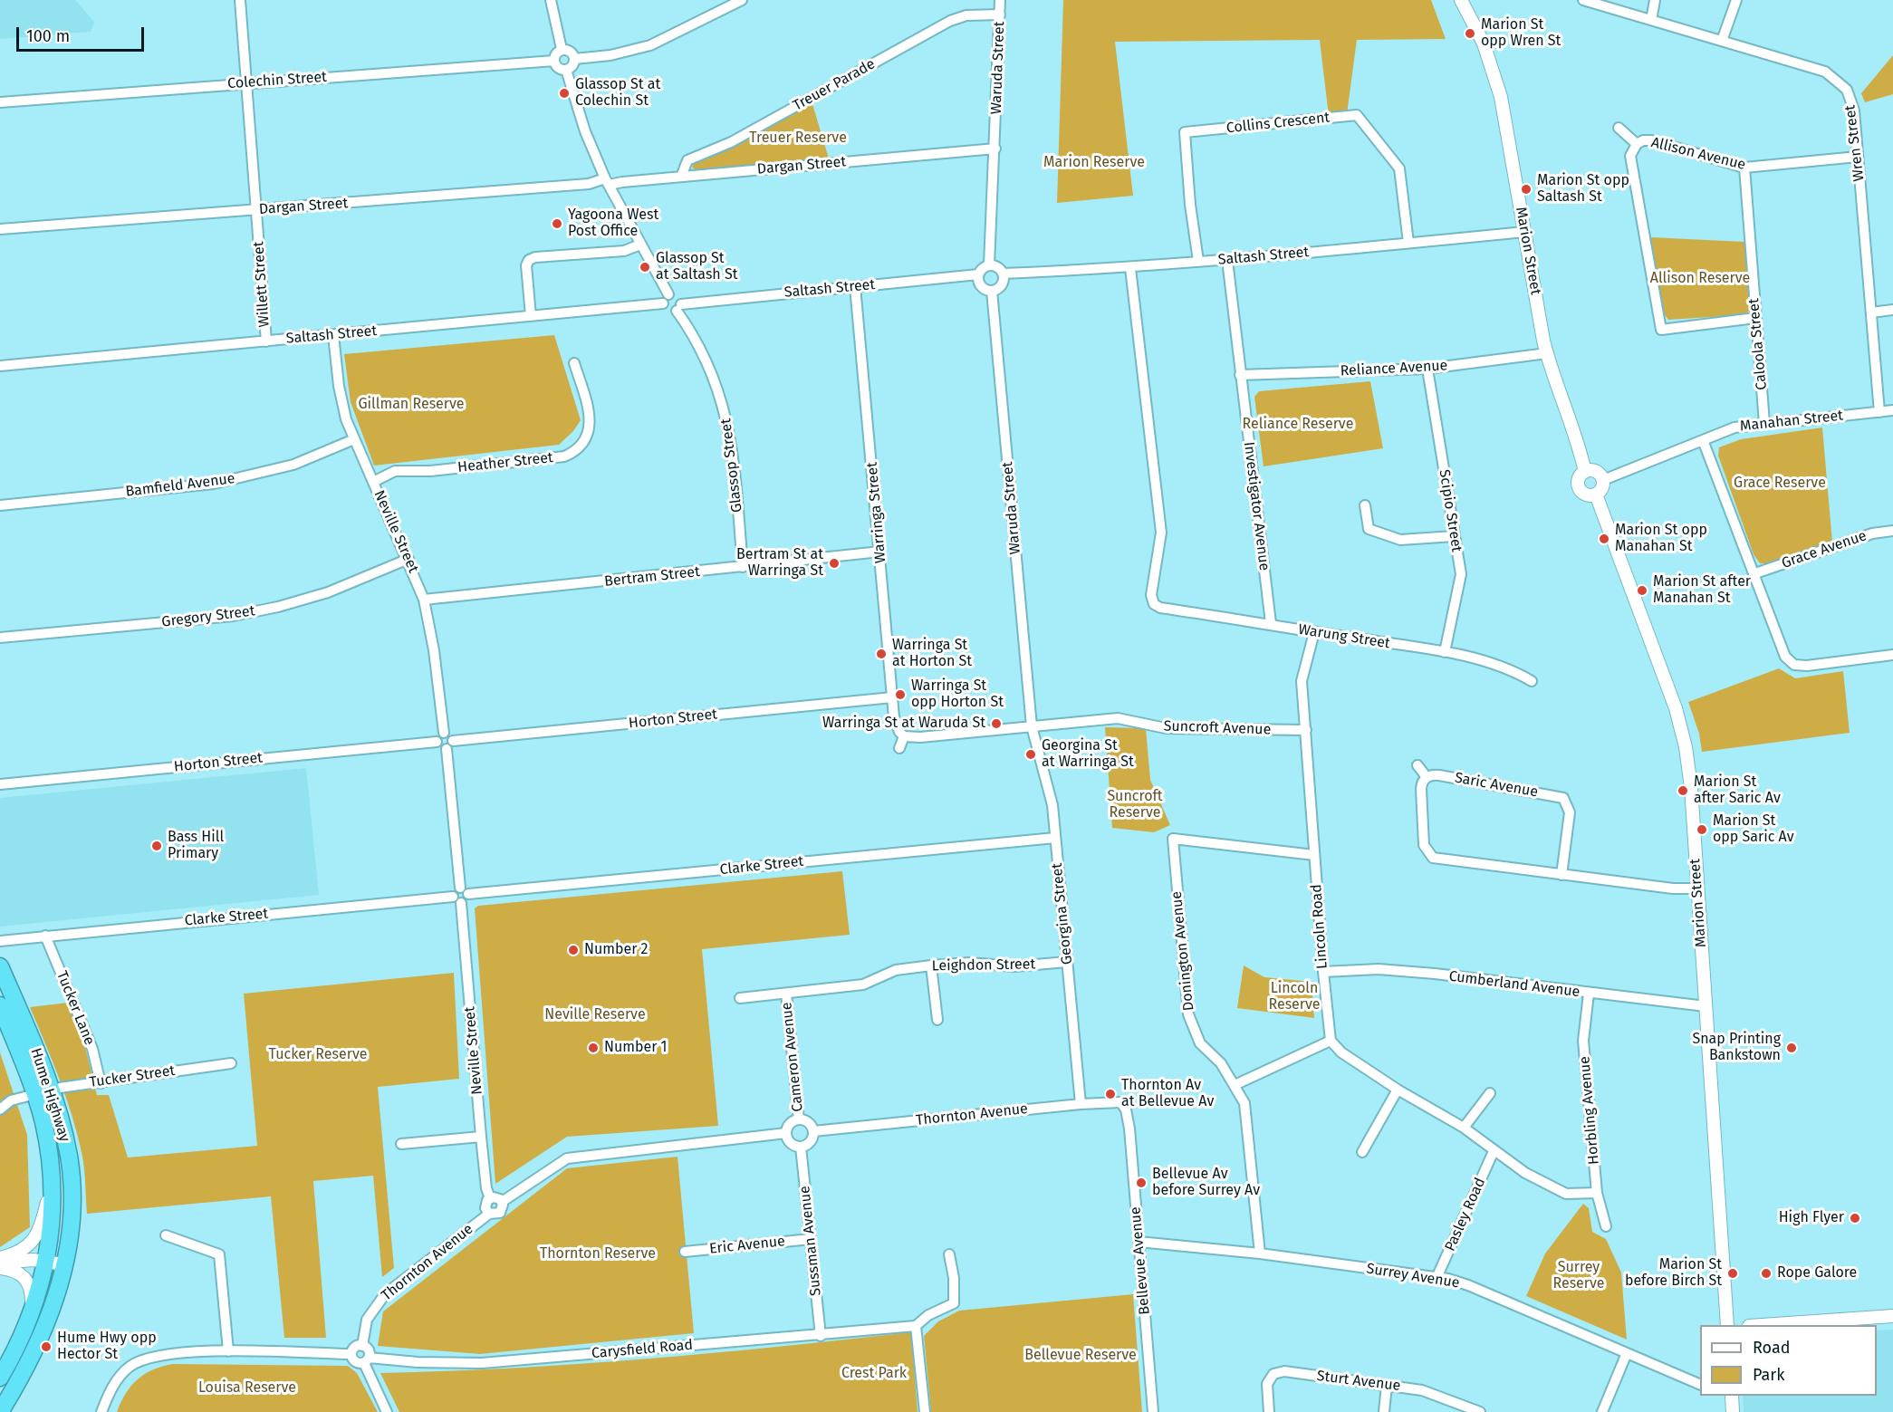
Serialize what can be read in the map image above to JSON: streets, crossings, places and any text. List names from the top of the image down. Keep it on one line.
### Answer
{"streets":{"highway":["Hume Highway"],"main road":["Marion Street"],"street":["Waruda Street","Colechin Street","Treuer Parade","Collins Crescent","Wren Street","Allison Avenue","Dargan Street","Saltash Street","Willett Street","Caloola Street","Reliance Avenue","Manahan Street","Heather Street","Glassop Street","Bamfield Avenue","Investigator Avenue","Scipio Street","Warringa Street","Neville Street","Grace Avenue","Bertram Street","Gregory Street","Warung Street","Horton Street","Suncroft Avenue","Saric Avenue","Clarke Street","Georgina Street","Lincoln Road","Donington Avenue","Leighdon Street","Cumberland Avenue","Tucker Lane","Cameron Avenue","Tucker Street","Horbling Avenue","Thornton Avenue","Pasley Road","Sussman Avenue","Eric Avenue","Bellevue Avenue","Surrey Avenue","Carysfield Road","Sturt Avenue"]},"crossings":[["Waruda Street","Treuer Parade"],["Waruda Street","Dargan Street"],["Waruda Street","Saltash Street"],["Waruda Street","Suncroft Avenue"],["Waruda Street","Georgina Street"],["Colechin Street","Willett Street"],["Treuer Parade","Dargan Street"],["Collins Crescent","Saltash Street"],["Wren Street","Allison Avenue"],["Wren Street","Manahan Street"],["Allison Avenue","Caloola Street"],["Dargan Street","Willett Street"],["Marion Street","Saltash Street"],["Marion Street","Reliance Avenue"],["Marion Street","Manahan Street"],["Marion Street","Cumberland Avenue"],["Saltash Street","Willett Street"],["Saltash Street","Glassop Street"],["Saltash Street","Investigator Avenue"],["Saltash Street","Warringa Street"],["Saltash Street","Neville Street"],["Saltash Street","Warung Street"],["Caloola Street","Manahan Street"],["Reliance Avenue","Investigator Avenue"],["Reliance Avenue","Scipio Street"],["Heather Street","Neville Street"],["Glassop Street","Bertram Street"],["Bamfield Avenue","Neville Street"],["Investigator Avenue","Warung Street"],["Scipio Street","Warung Street"],["Warringa Street","Bertram Street"],["Warringa Street","Horton Street"],["Neville Street","Bertram Street"],["Neville Street","Gregory Street"],["Neville Street","Horton Street"],["Neville Street","Clarke Street"],["Neville Street","Thornton Avenue"],["Warung Street","Lincoln Road"],["Suncroft Avenue","Georgina Street"],["Suncroft Avenue","Lincoln Road"],["Clarke Street","Georgina Street"],["Clarke Street","Tucker Lane"],["Georgina Street","Leighdon Street"],["Georgina Street","Thornton Avenue"],["Lincoln Road","Donington Avenue"],["Lincoln Road","Cumberland Avenue"],["Donington Avenue","Surrey Avenue"],["Leighdon Street","Cameron Avenue"],["Cumberland Avenue","Horbling Avenue"],["Tucker Lane","Tucker Street"],["Cameron Avenue","Thornton Avenue"],["Cameron Avenue","Sussman Avenue"],["Tucker Street","Hume Highway"],["Thornton Avenue","Sussman Avenue"],["Thornton Avenue","Bellevue Avenue"],["Thornton Avenue","Carysfield Road"],["Pasley Road","Surrey Avenue"],["Sussman Avenue","Eric Avenue"],["Sussman Avenue","Carysfield Road"],["Bellevue Avenue","Surrey Avenue"]],"parks":["Treuer Reserve","Marion Reserve","Allison Reserve","Gillman Reserve","Reliance Reserve","Grace Reserve","Suncroft Reserve","Lincoln Reserve","Neville Reserve","Tucker Reserve","Thornton Reserve","Surrey Reserve","Bellevue Reserve","Crest Park","Louisa Reserve"],"places":["Marion St opp Wren St","Glassop St at Colechin St","Marion St opp Saltash St","Yagoona West Post Office","Glassop St at Saltash St","Marion St opp Manahan St","Bertram St at Warringa St","Marion St after Manahan St","Warringa St at Horton St","Warringa St opp Horton St","Warringa St at Waruda St","Georgina St at Warringa St","Marion St after Saric Av","Marion St opp Saric Av","Bass Hill Primary","Number 2","Number 1","Snap Printing Bankstown","Thornton Av at Bellevue Av","Bellevue Av before Surrey Av","High Flyer","Marion St before Birch St","Rope Galore","Hume Hwy opp Hector St"],"legend":["Road","Park"],"scale_bar":"100 m"}
